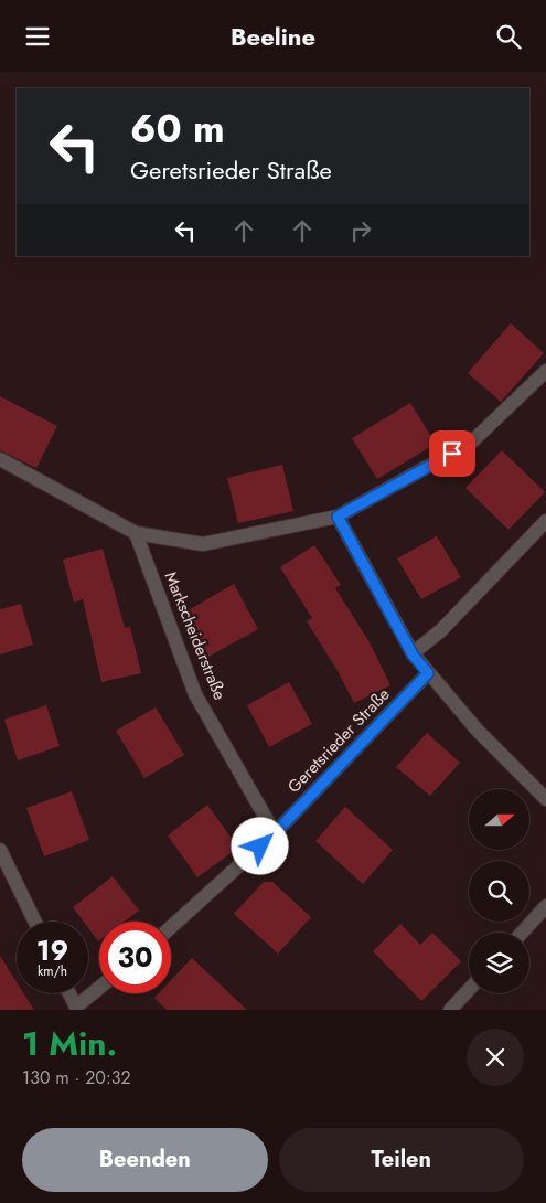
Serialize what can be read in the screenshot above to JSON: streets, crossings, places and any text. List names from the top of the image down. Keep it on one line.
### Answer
{"streets":{"street":["Markscheiderstraße","Geretsrieder Straße"]},"crossings":[["Markscheiderstraße","Geretsrieder Straße"]],"north":"right","page":{"header":"Beeline","turn":["60 m","Geretsrieder Straße"],"speed":"19 km/h","limit":"30","heading":["1 Min.","130 m · 20:32"],"buttons":["Beenden","Teilen"]}}
